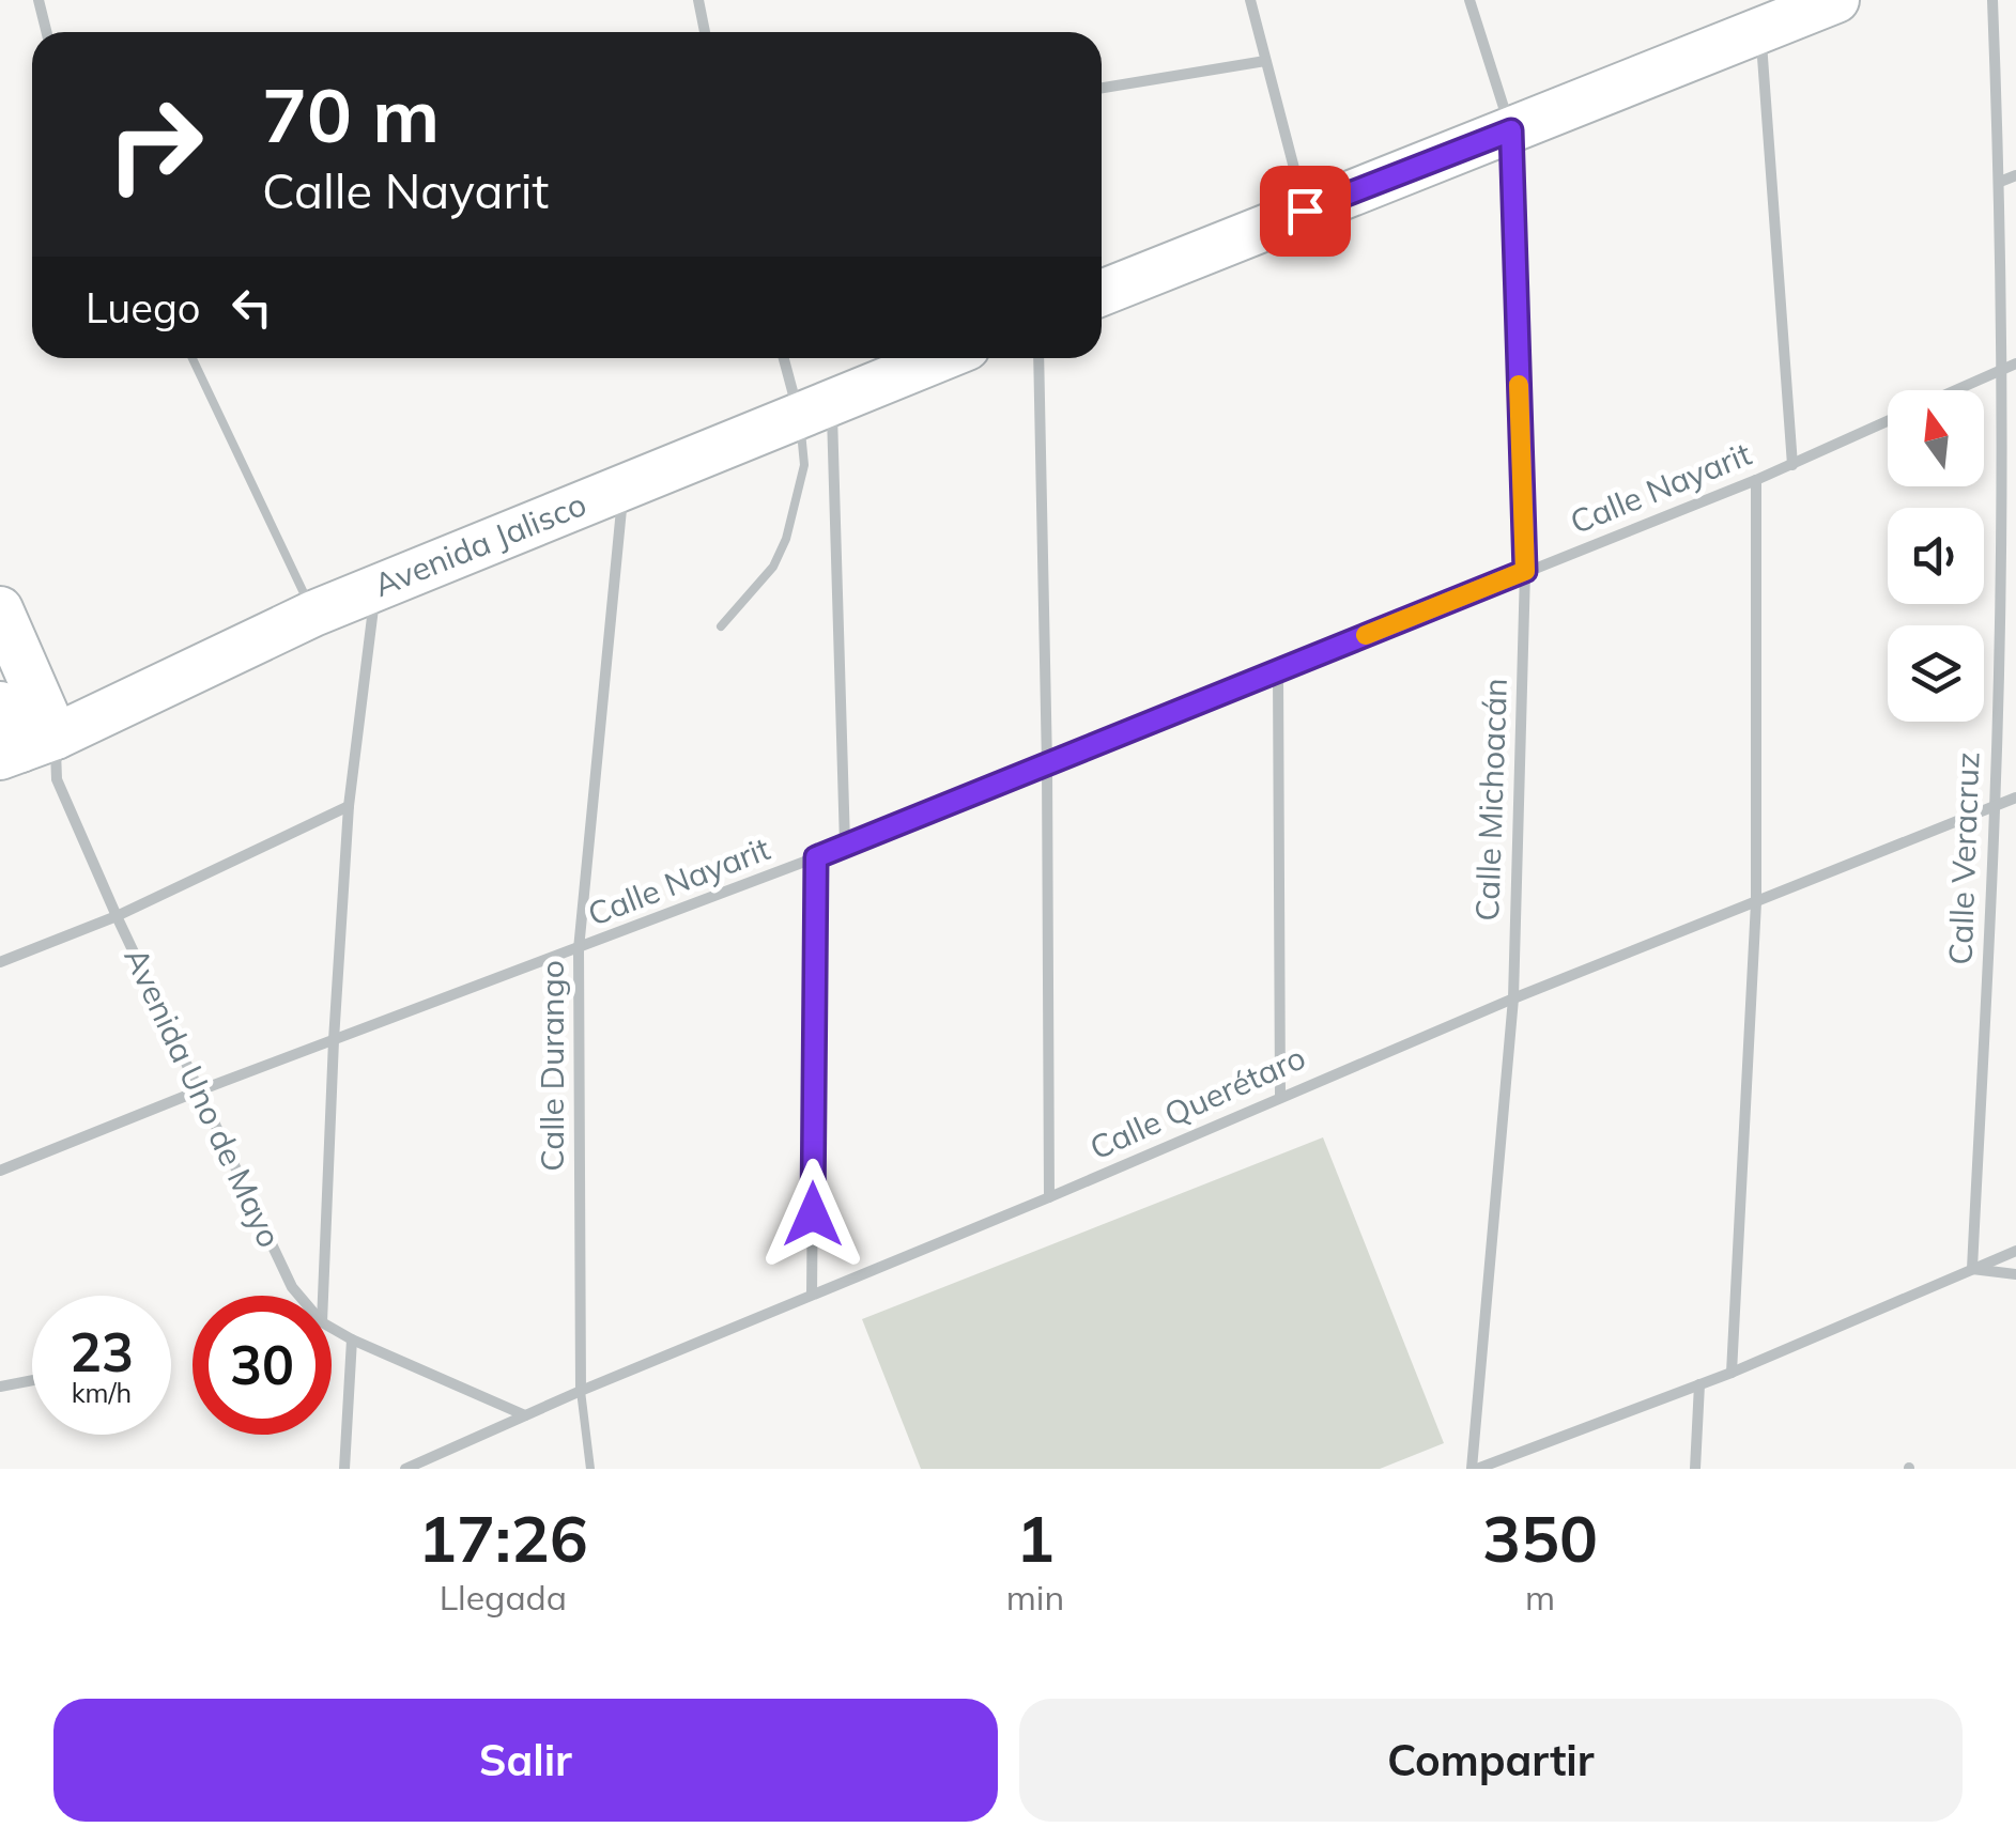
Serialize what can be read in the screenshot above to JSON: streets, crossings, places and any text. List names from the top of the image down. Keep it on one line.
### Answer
{"streets":{"main road":["Avenida Jalisco","Avenida Uno de Mayo"],"street":["Calle Nayarit","Calle Michoacán","Calle Veracruz","Calle Durango","Calle Querétaro"]},"crossings":[["Calle Nayarit","Calle Michoacán"],["Calle Nayarit","Calle Durango"],["Calle Nayarit","Avenida Uno de Mayo"],["Avenida Jalisco","Calle Durango"],["Avenida Jalisco","Avenida Uno de Mayo"],["Calle Michoacán","Calle Querétaro"],["Calle Veracruz","Calle Querétaro"],["Calle Durango","Calle Querétaro"],["Avenida Uno de Mayo","Calle Querétaro"]],"north":"top","page":{"turn":["70 m","Calle Nayarit"],"then":"Luego","speed":"23 km/h","limit":"30","eta":["17:26","Llegada","1","min","350","m"],"buttons":["Salir","Compartir"]}}
